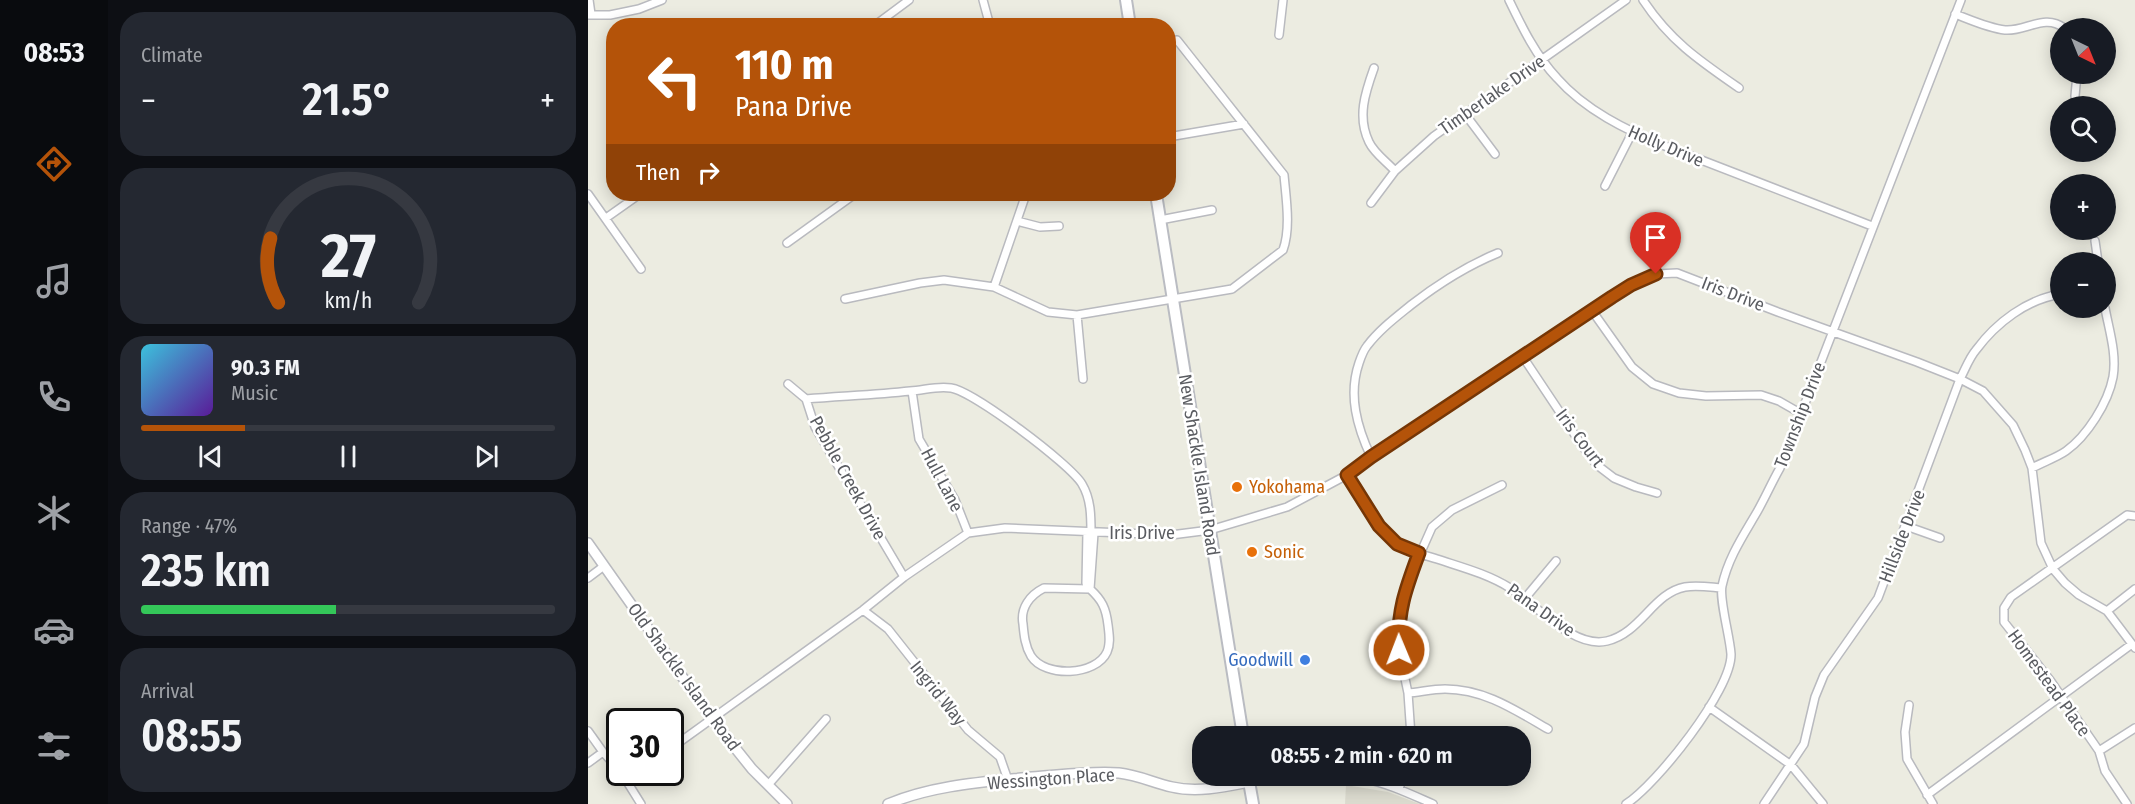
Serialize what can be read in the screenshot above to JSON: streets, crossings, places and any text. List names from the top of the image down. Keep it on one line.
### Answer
{"streets":{"main road":["New Shackle Island Road"],"street":["Timberlake Drive","Holly Drive","Iris Drive","Township Drive","Iris Court","Pebble Creek Drive","Hull Lane","Hillside Drive","Pana Drive","Old Shackle Island Road","Homestead Place","Ingrid Way","Wessington Place"]},"crossings":[["Timberlake Drive","Holly Drive"],["Holly Drive","Township Drive"],["Iris Drive","Township Drive"],["Iris Drive","Iris Court"],["Iris Drive","New Shackle Island Road"],["Iris Drive","Pebble Creek Drive"],["Iris Drive","Hull Lane"],["Iris Drive","Hillside Drive"],["Iris Drive","Pana Drive"],["Iris Drive","Old Shackle Island Road"],["Iris Drive","Homestead Place"],["Iris Drive","Ingrid Way"],["Township Drive","Pana Drive"],["Ingrid Way","Wessington Place"]],"places":["Yokohama","Sonic","Goodwill"],"north":"bottom right","page":{"tabs":"08:53","tile":["Climate",["Range · 47%","235 km"],["Arrival","08:55"]],"map_buttons":["+","−"],"turn":["110 m","Pana Drive"],"heat":["−","21.5°","+"],"then":"Then","song":["90.3 FM","Music"],"limit":"30","trip":"08:55 · 2 min · 620 m","gauge":["27","km/h"]}}
